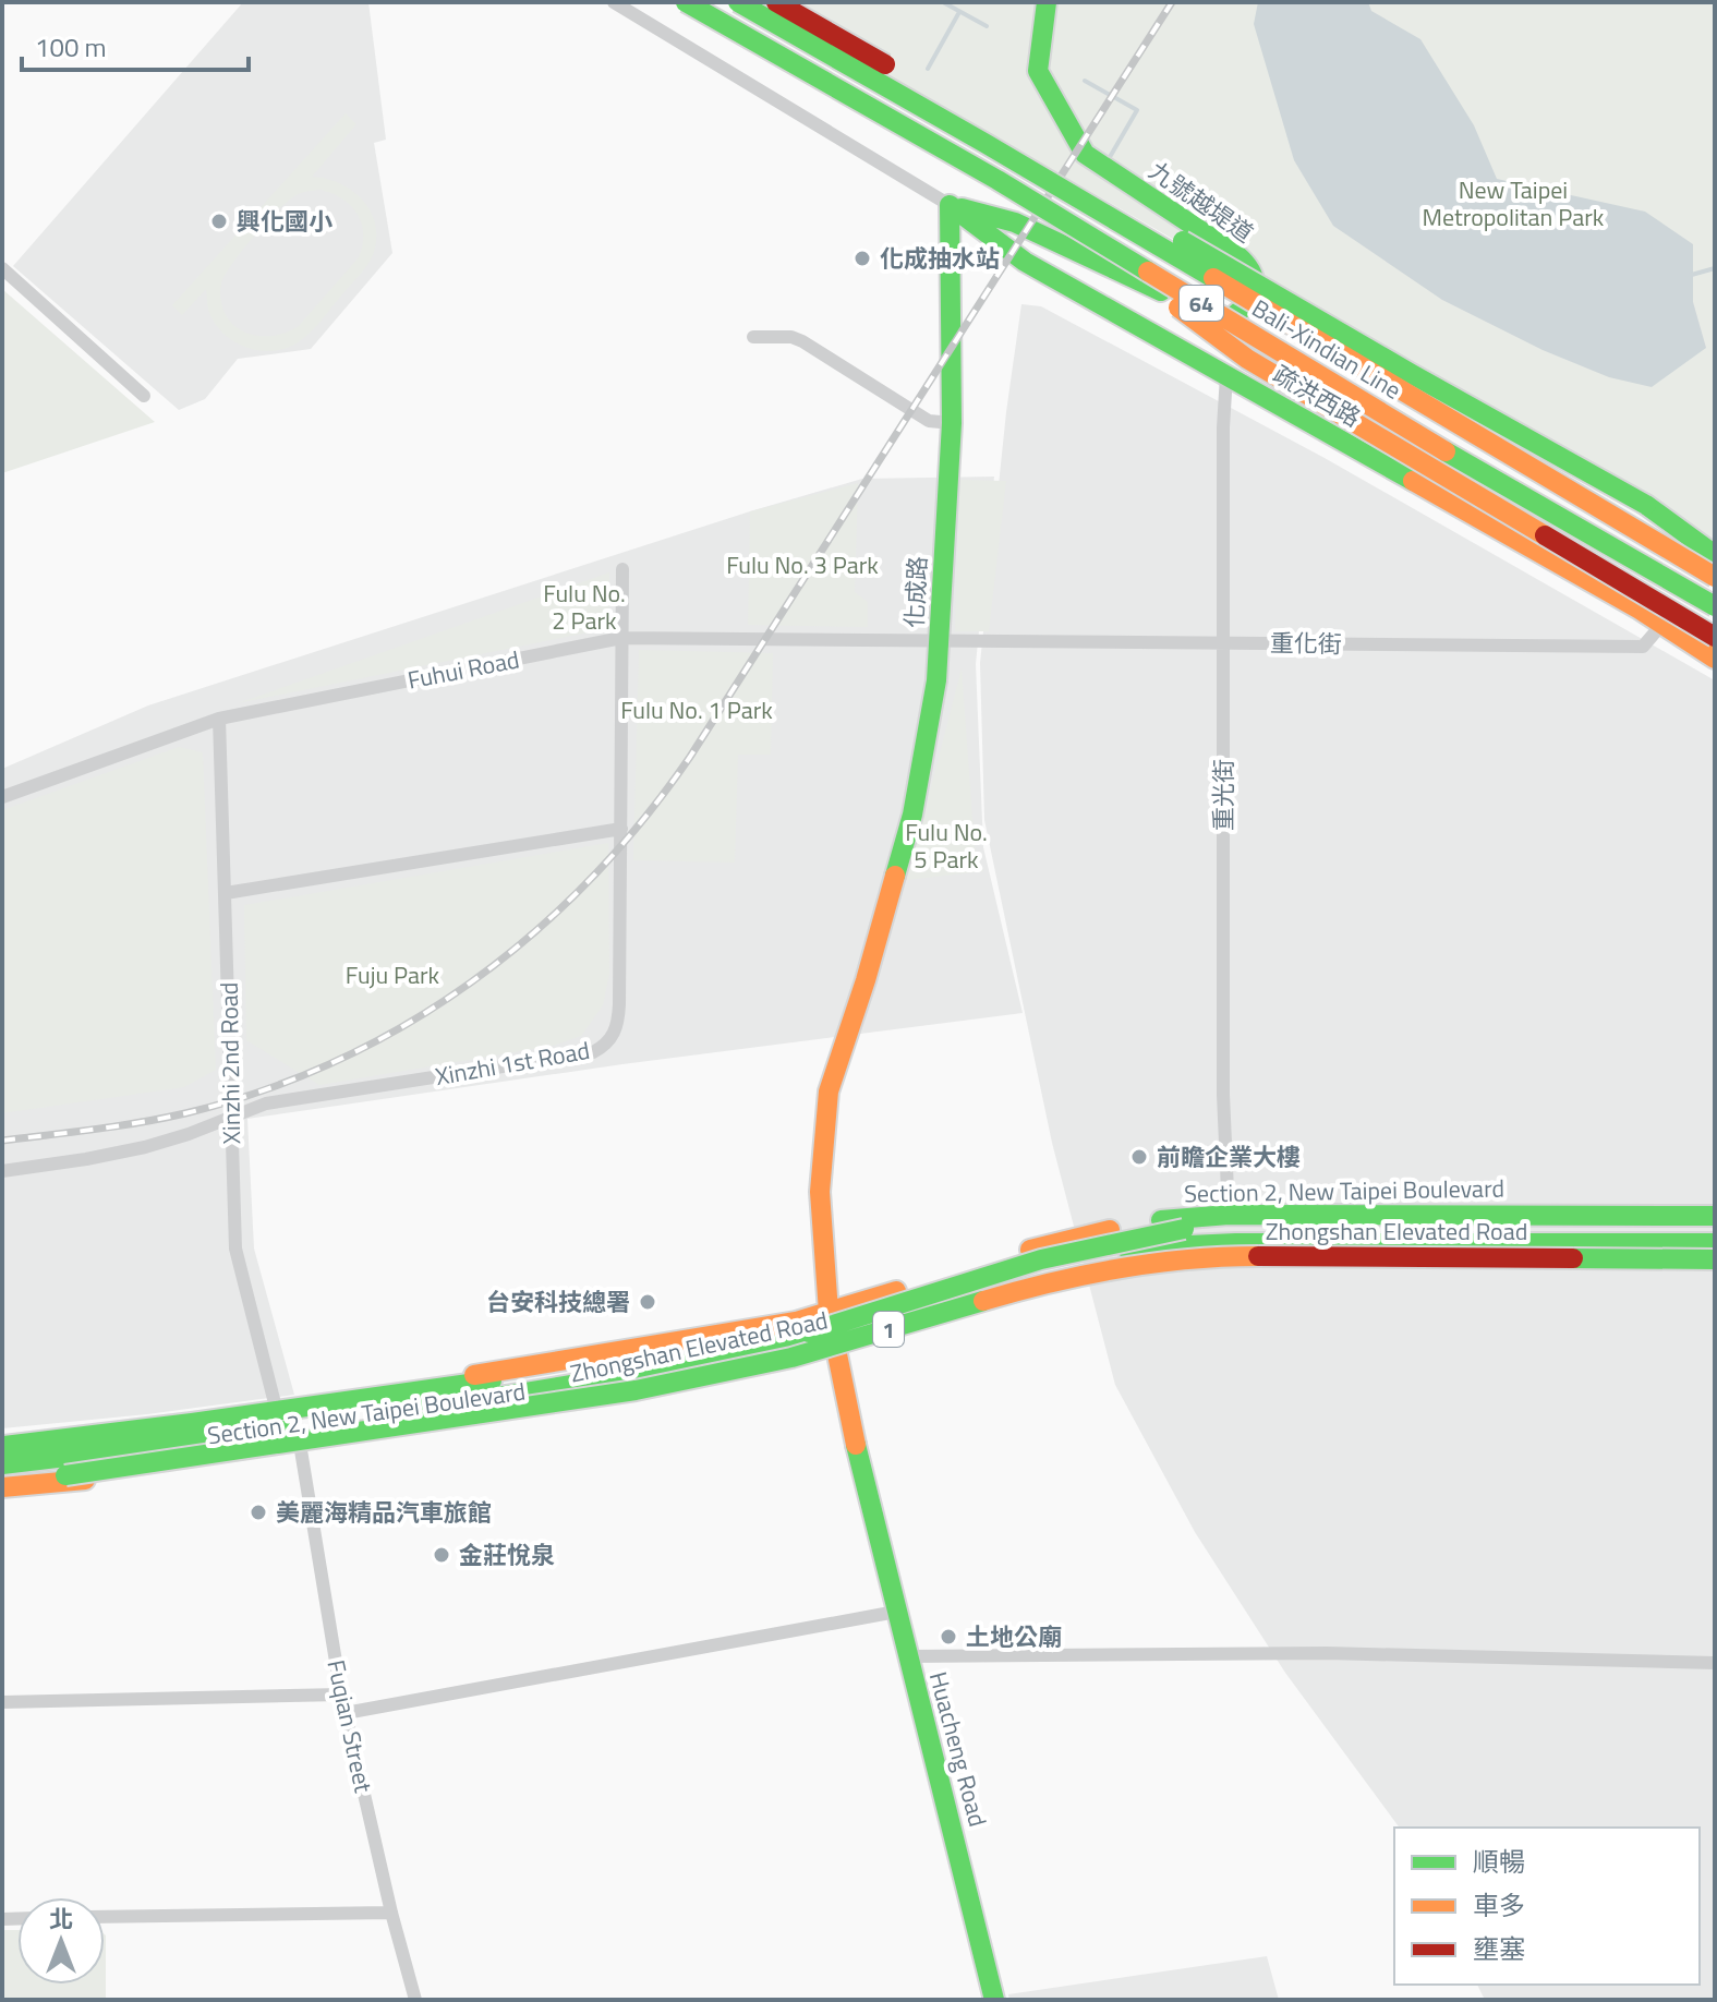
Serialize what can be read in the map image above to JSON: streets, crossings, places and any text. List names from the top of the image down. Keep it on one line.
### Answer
{"streets":{"main road":["九號越堤道","64","Bali-Xindian Line","疏洪西路","化成路","Section 2, New Taipei Boulevard","Zhongshan Elevated Road","1","Huacheng Road"],"street":["重化街","Fuhui Road","重光街","Xinzhi 2nd Road","Xinzhi 1st Road","Fuqian Street"]},"crossings":[["九號越堤道","疏洪西路"],["九號越堤道","化成路"],["疏洪西路","化成路"],["疏洪西路","重化街"],["疏洪西路","重光街"],["化成路","重化街"],["化成路","Fuhui Road"],["化成路","Section 2, New Taipei Boulevard"],["化成路","Huacheng Road"],["重化街","Fuhui Road"],["重化街","重光街"],["Fuhui Road","Xinzhi 2nd Road"],["Fuhui Road","Xinzhi 1st Road"],["重光街","Section 2, New Taipei Boulevard"],["Xinzhi 2nd Road","Xinzhi 1st Road"],["Xinzhi 2nd Road","Section 2, New Taipei Boulevard"],["Section 2, New Taipei Boulevard","Fuqian Street"],["Section 2, New Taipei Boulevard","Huacheng Road"]],"parks":["New Taipei Metropolitan Park","Fulu No. 3 Park","Fulu No. 2 Park","Fulu No. 1 Park","Fulu No. 5 Park","Fuju Park"],"places":["興化國小","化成抽水站","前瞻企業大樓","台安科技總署","美麗海精品汽車旅館","金莊悅泉","土地公廟"],"legend":["順暢","車多","壅塞"],"scale_bar":"100 m","north":"top"}
